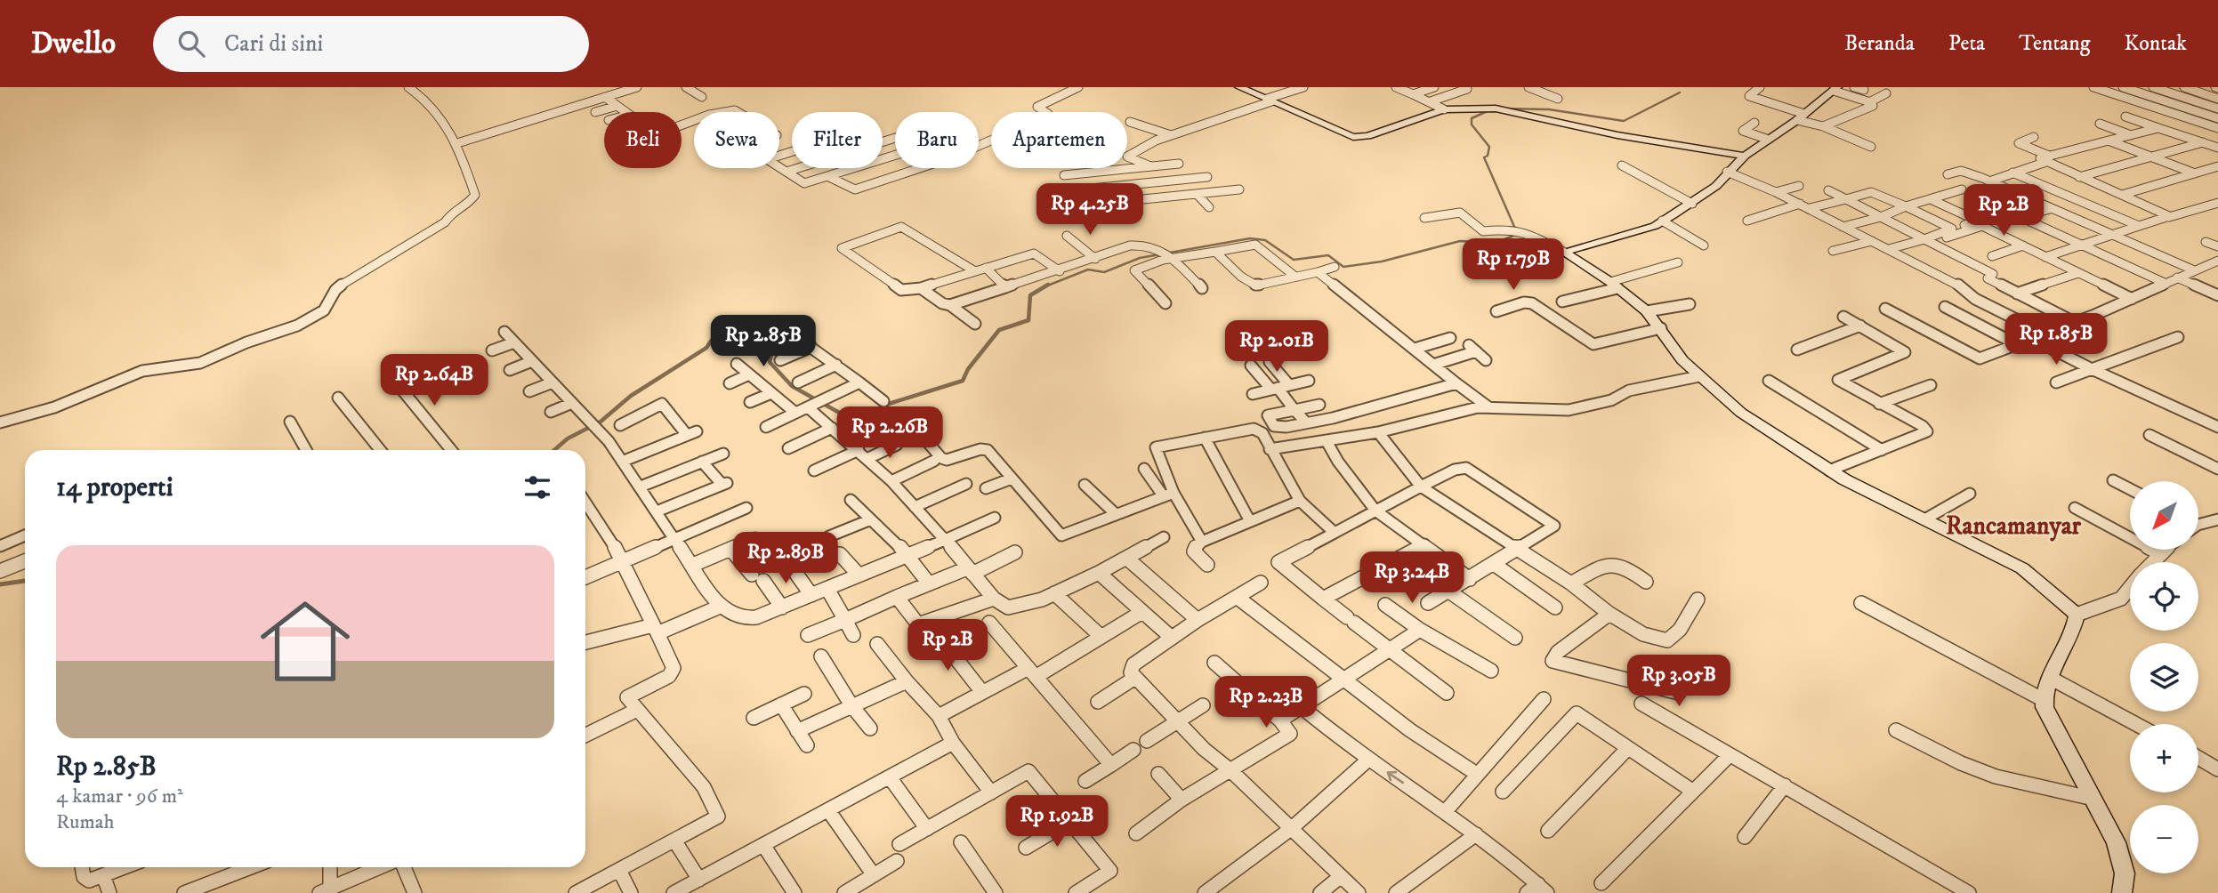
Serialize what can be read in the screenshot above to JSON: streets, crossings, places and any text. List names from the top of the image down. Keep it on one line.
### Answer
{"districts":["Rancamanyar"],"north":"bottom left","page":{"header":"Dwello","search":"Cari di sini","nav":["Beranda","Peta","Tentang","Kontak"],"chip":["Beli","Sewa","Filter","Baru","Apartemen"],"price":["Rp 4.25B","Rp 2B","Rp 1.79B","Rp 1.85B","Rp 2.85B","Rp 2.01B","Rp 2.64B","Rp 2.26B","Rp 2.89B","Rp 3.24B","Rp 2B","Rp 3.05B","Rp 2.23B","Rp 1.92B"],"heading":"14 properti","map_buttons":["+","−"],"list":[{"name":"Rp 2.85B","note":"4 kamar · 96 m² · Rumah"}]}}
